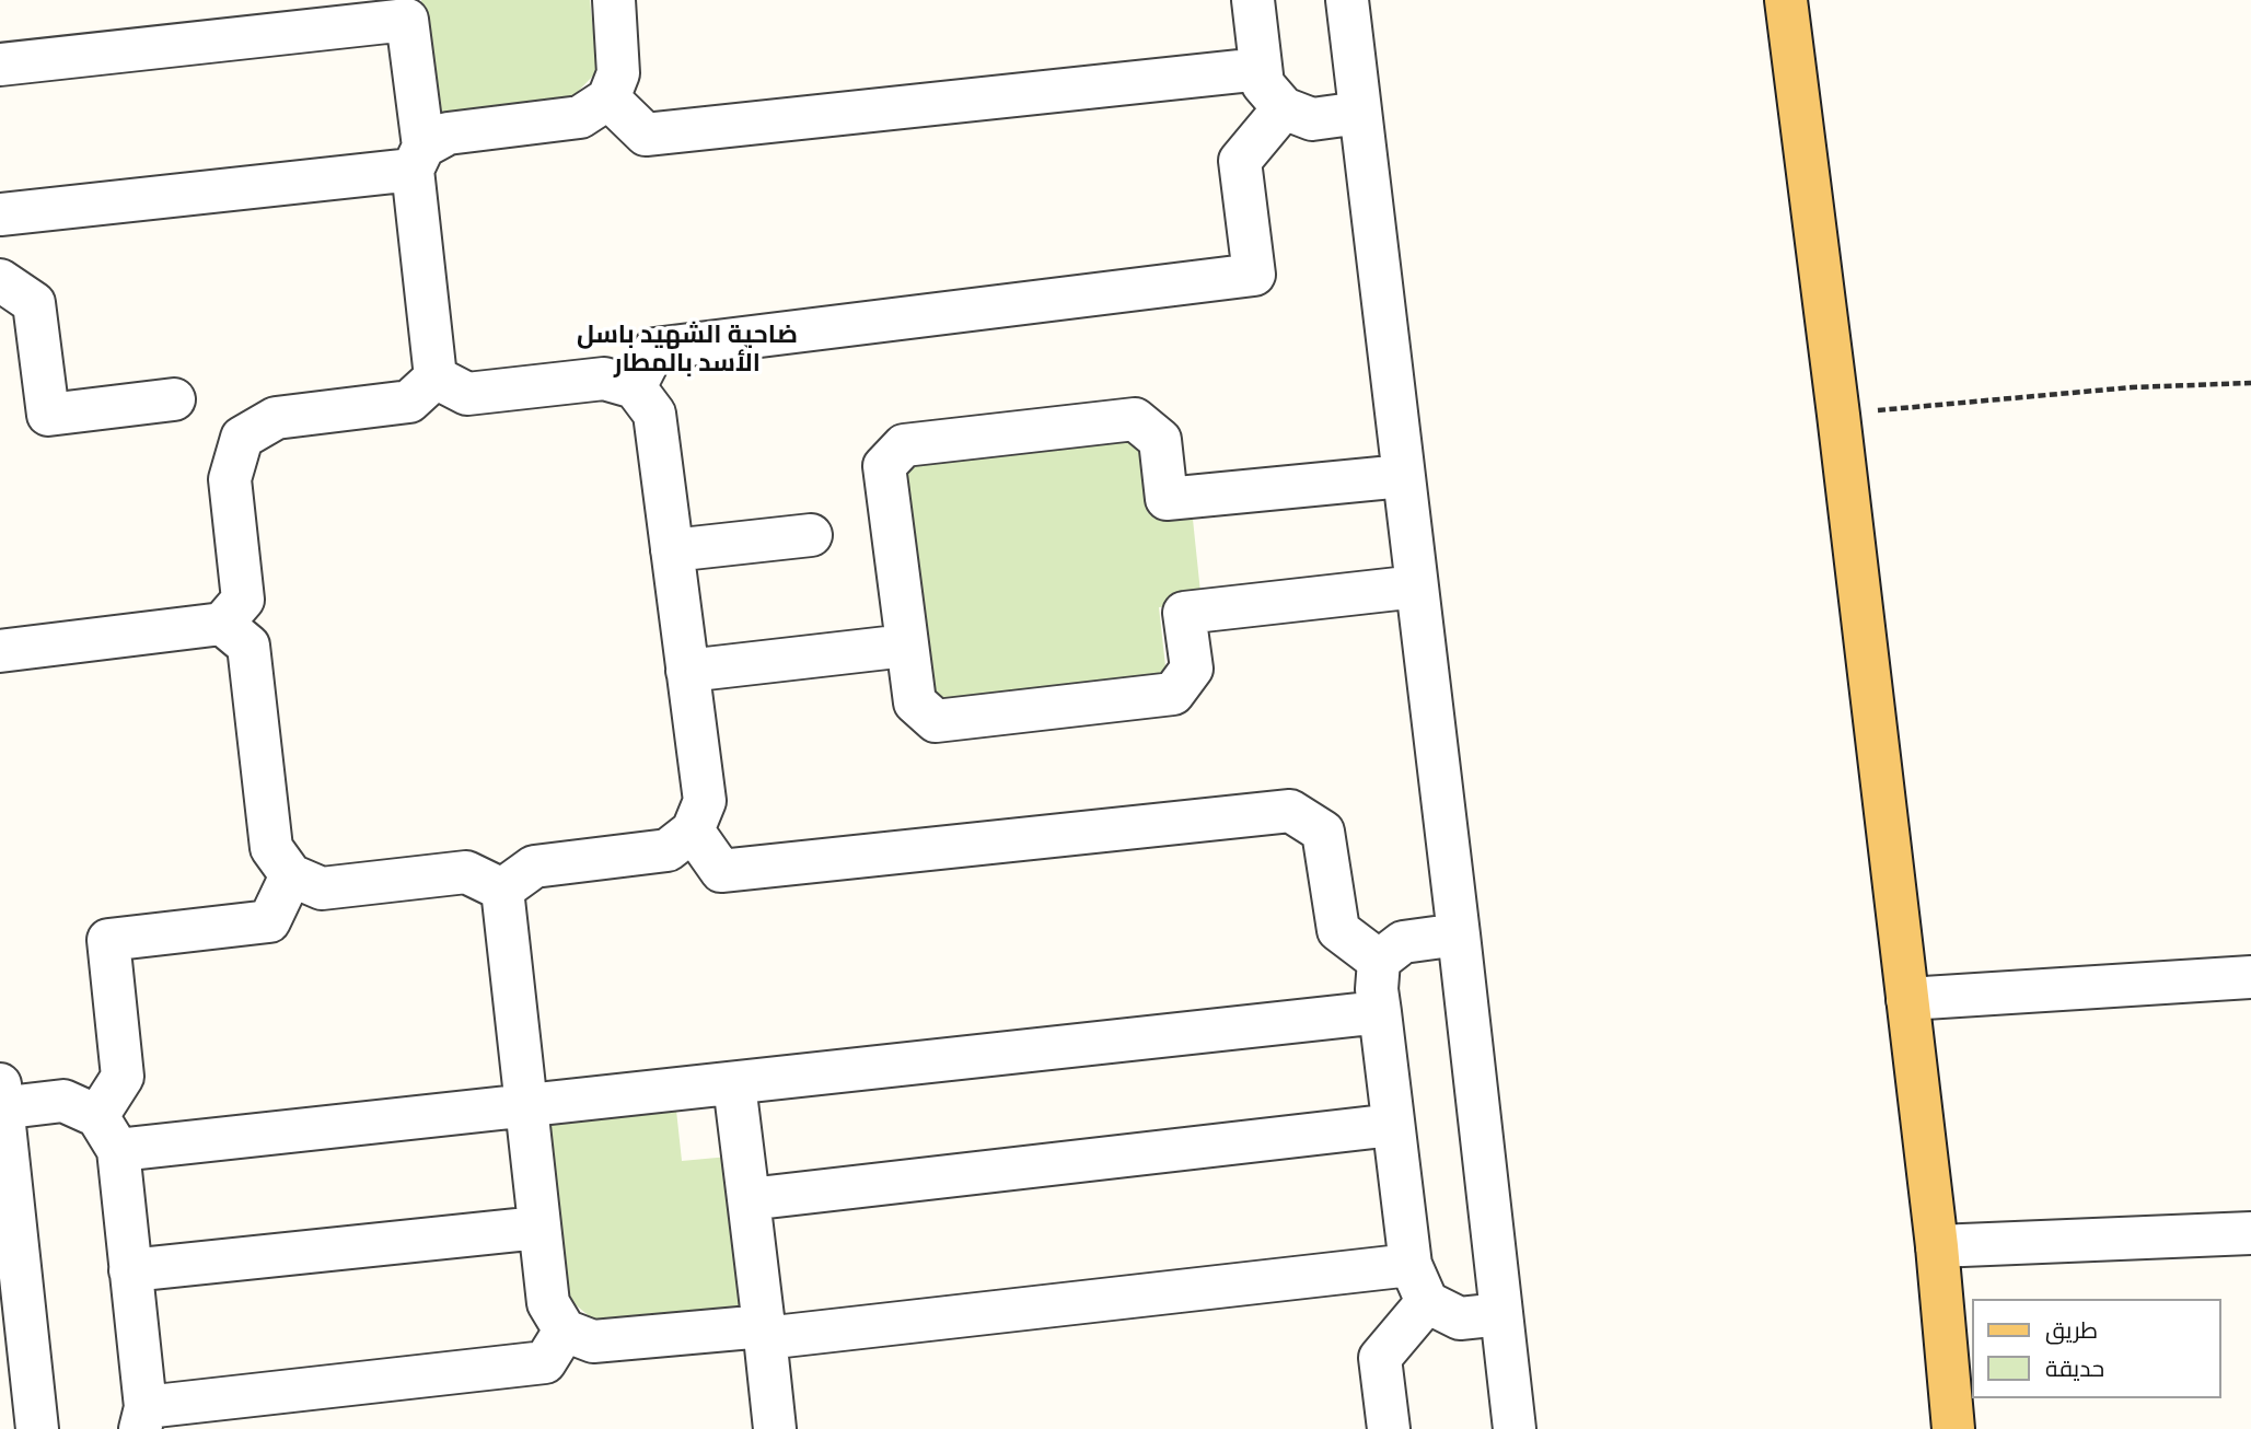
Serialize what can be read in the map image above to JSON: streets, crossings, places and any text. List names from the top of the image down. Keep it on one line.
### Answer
{"districts":["ضاحية الشهيد باسل الأسد بالمطار"],"legend":["طريق","حديقة"]}
